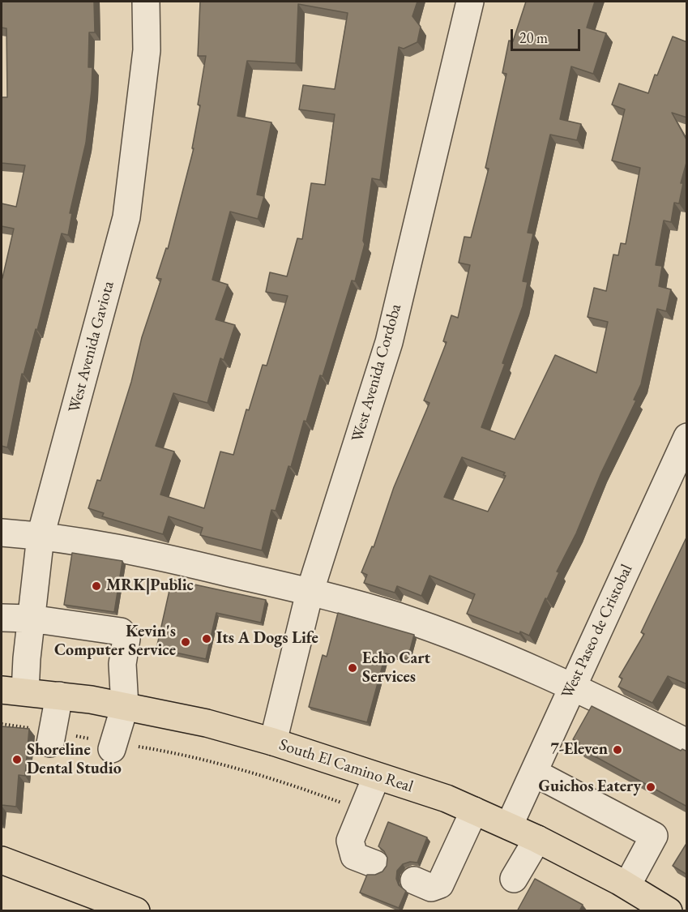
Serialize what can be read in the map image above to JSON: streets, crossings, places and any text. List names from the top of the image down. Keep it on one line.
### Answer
{"streets":{"main road":["South El Camino Real"],"street":["West Avenida Gaviota","West Avenida Cordoba","West Paseo de Cristobal"]},"crossings":[["West Avenida Gaviota","South El Camino Real"],["West Avenida Cordoba","South El Camino Real"],["West Paseo de Cristobal","South El Camino Real"]],"places":["MRK|Public","Its A Dogs Life","Kevin's Computer Service","Echo Cart Services","7-Eleven","Shoreline Dental Studio","Guichos Eatery"],"scale_bar":"20 m"}
